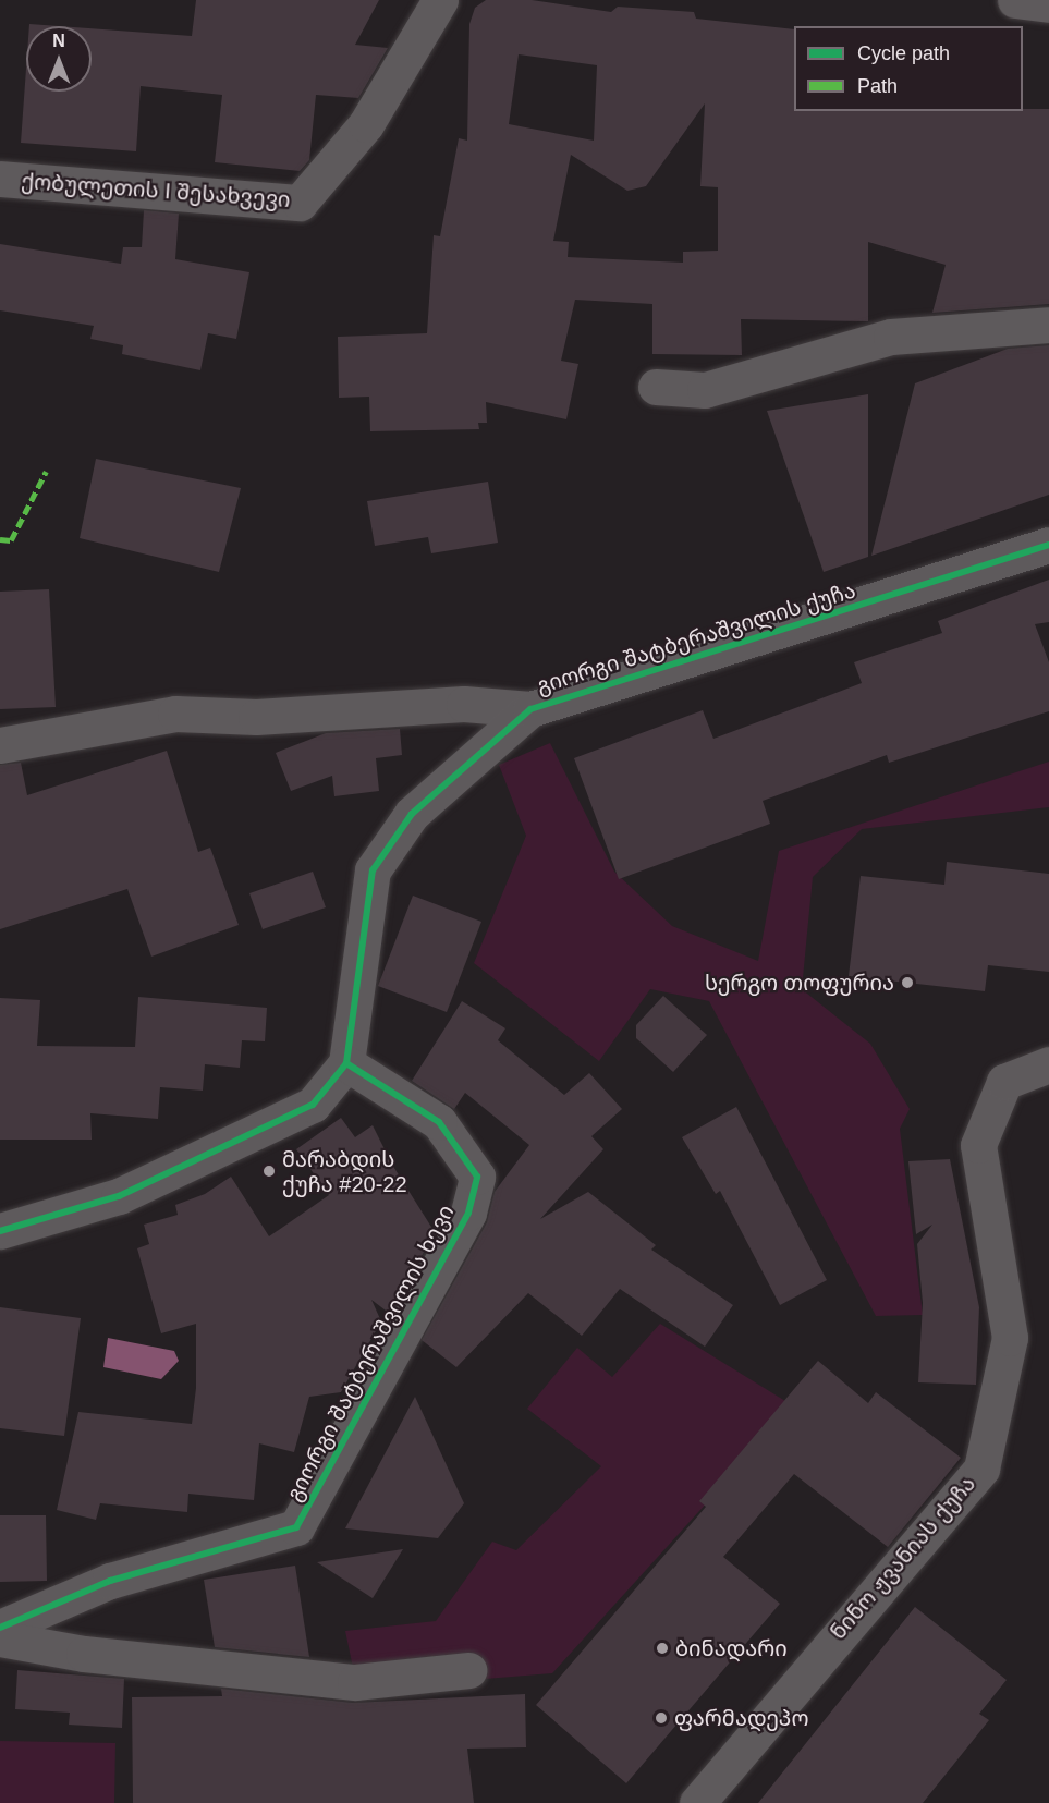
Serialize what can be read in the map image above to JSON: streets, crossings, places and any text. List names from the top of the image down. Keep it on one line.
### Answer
{"streets":{"street":["ქობულეთის I შესახვევი","გიორგი შატბერაშვილის ქუჩა","გიორგი შატბერაშვილის ხევი","ნინო ჟვანიას ქუჩა"]},"crossings":[["გიორგი შატბერაშვილის ქუჩა","გიორგი შატბერაშვილის ხევი"]],"places":["სერგო თოფურია","მარაბდის ქუჩა #20-22","ბინადარი","ფარმადეპო"],"legend":["Cycle path","Path"],"north":"top"}
